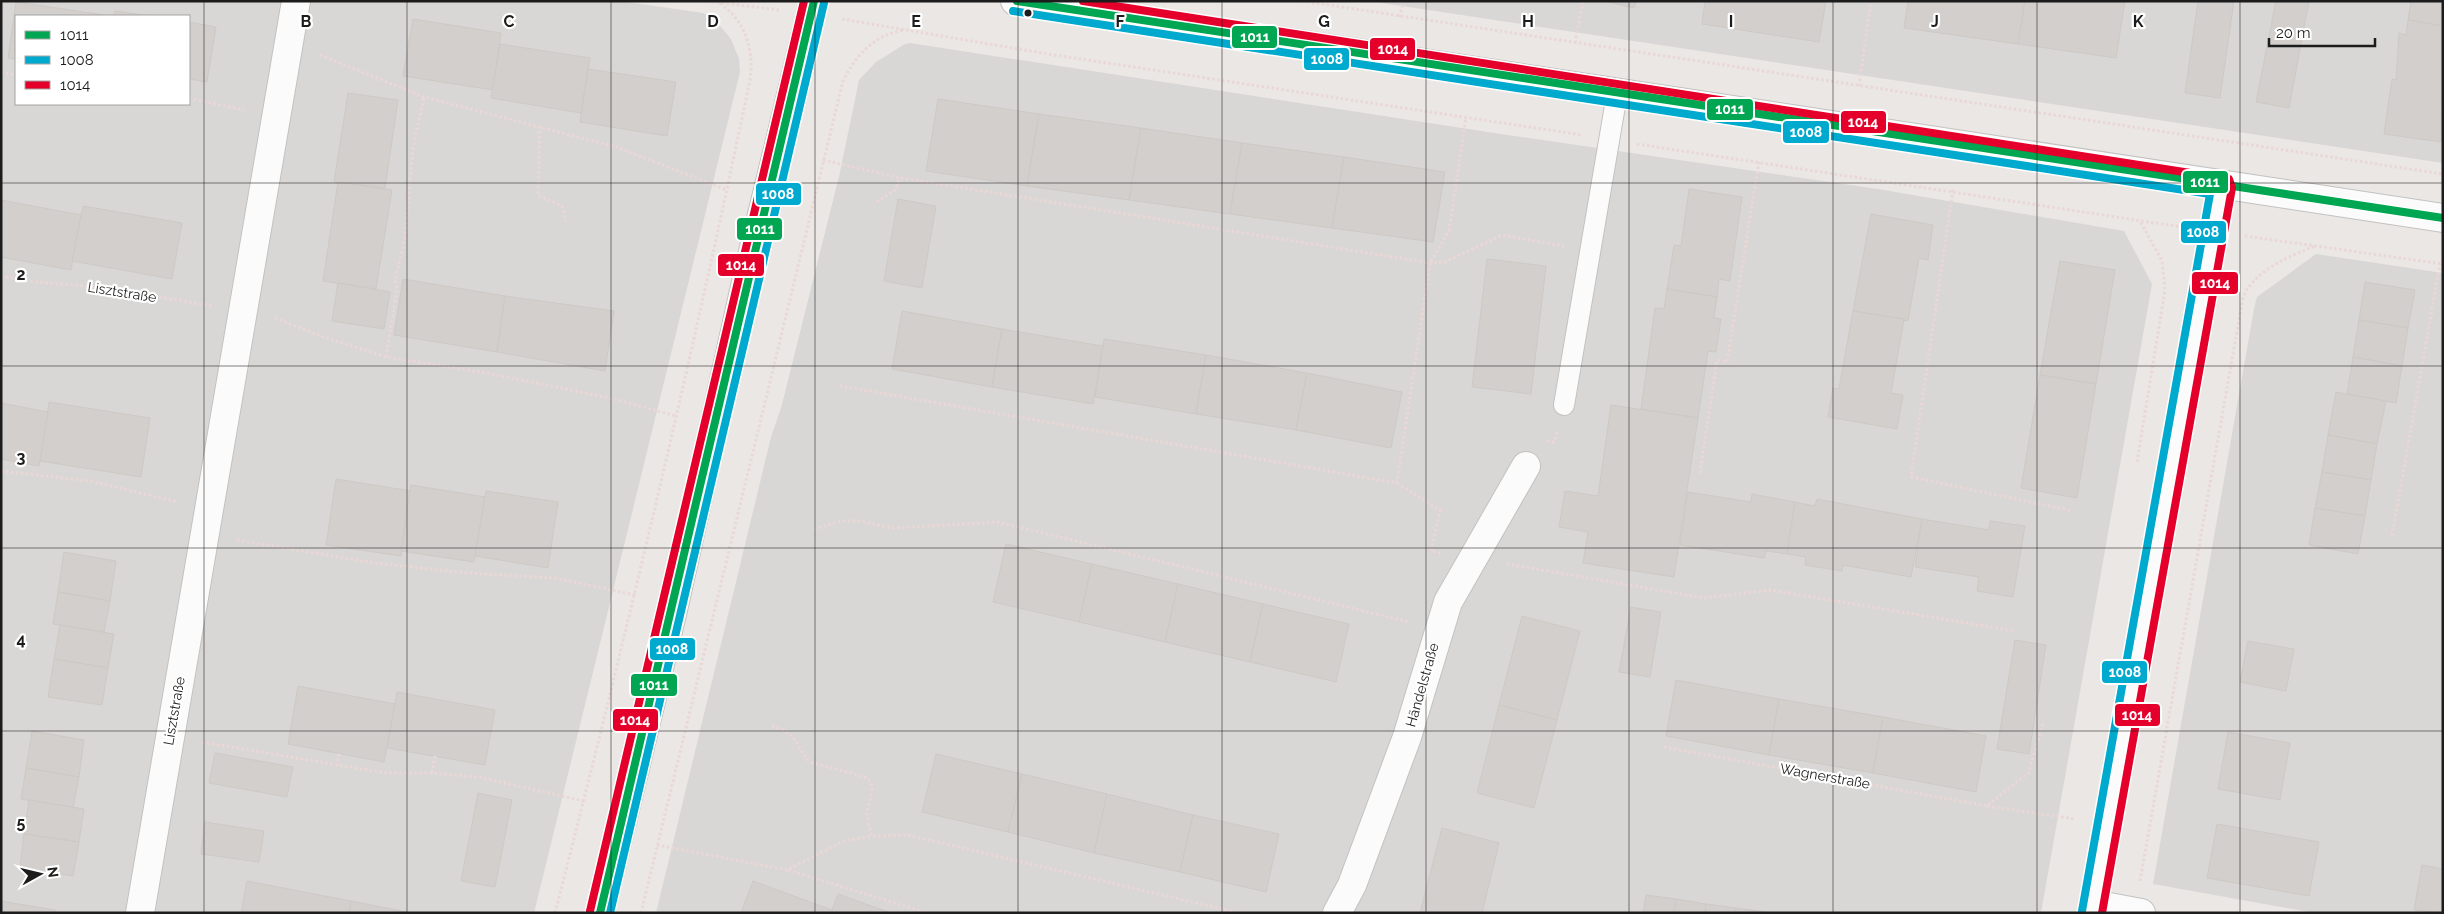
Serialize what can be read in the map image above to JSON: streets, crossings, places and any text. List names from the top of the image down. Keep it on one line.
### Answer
{"streets":{"street":["Lisztstraße","Händelstraße"],"path":["Wagnerstraße"]},"lines":["transit line 1011","transit line 1014","transit line 1008"],"legend":["1011","1008","1014"],"scale_bar":"20 m","north":"right","grid":{"columns":["B","C","D","E","F","G","H","I","J","K"],"rows":["2","3","4","5"]}}
